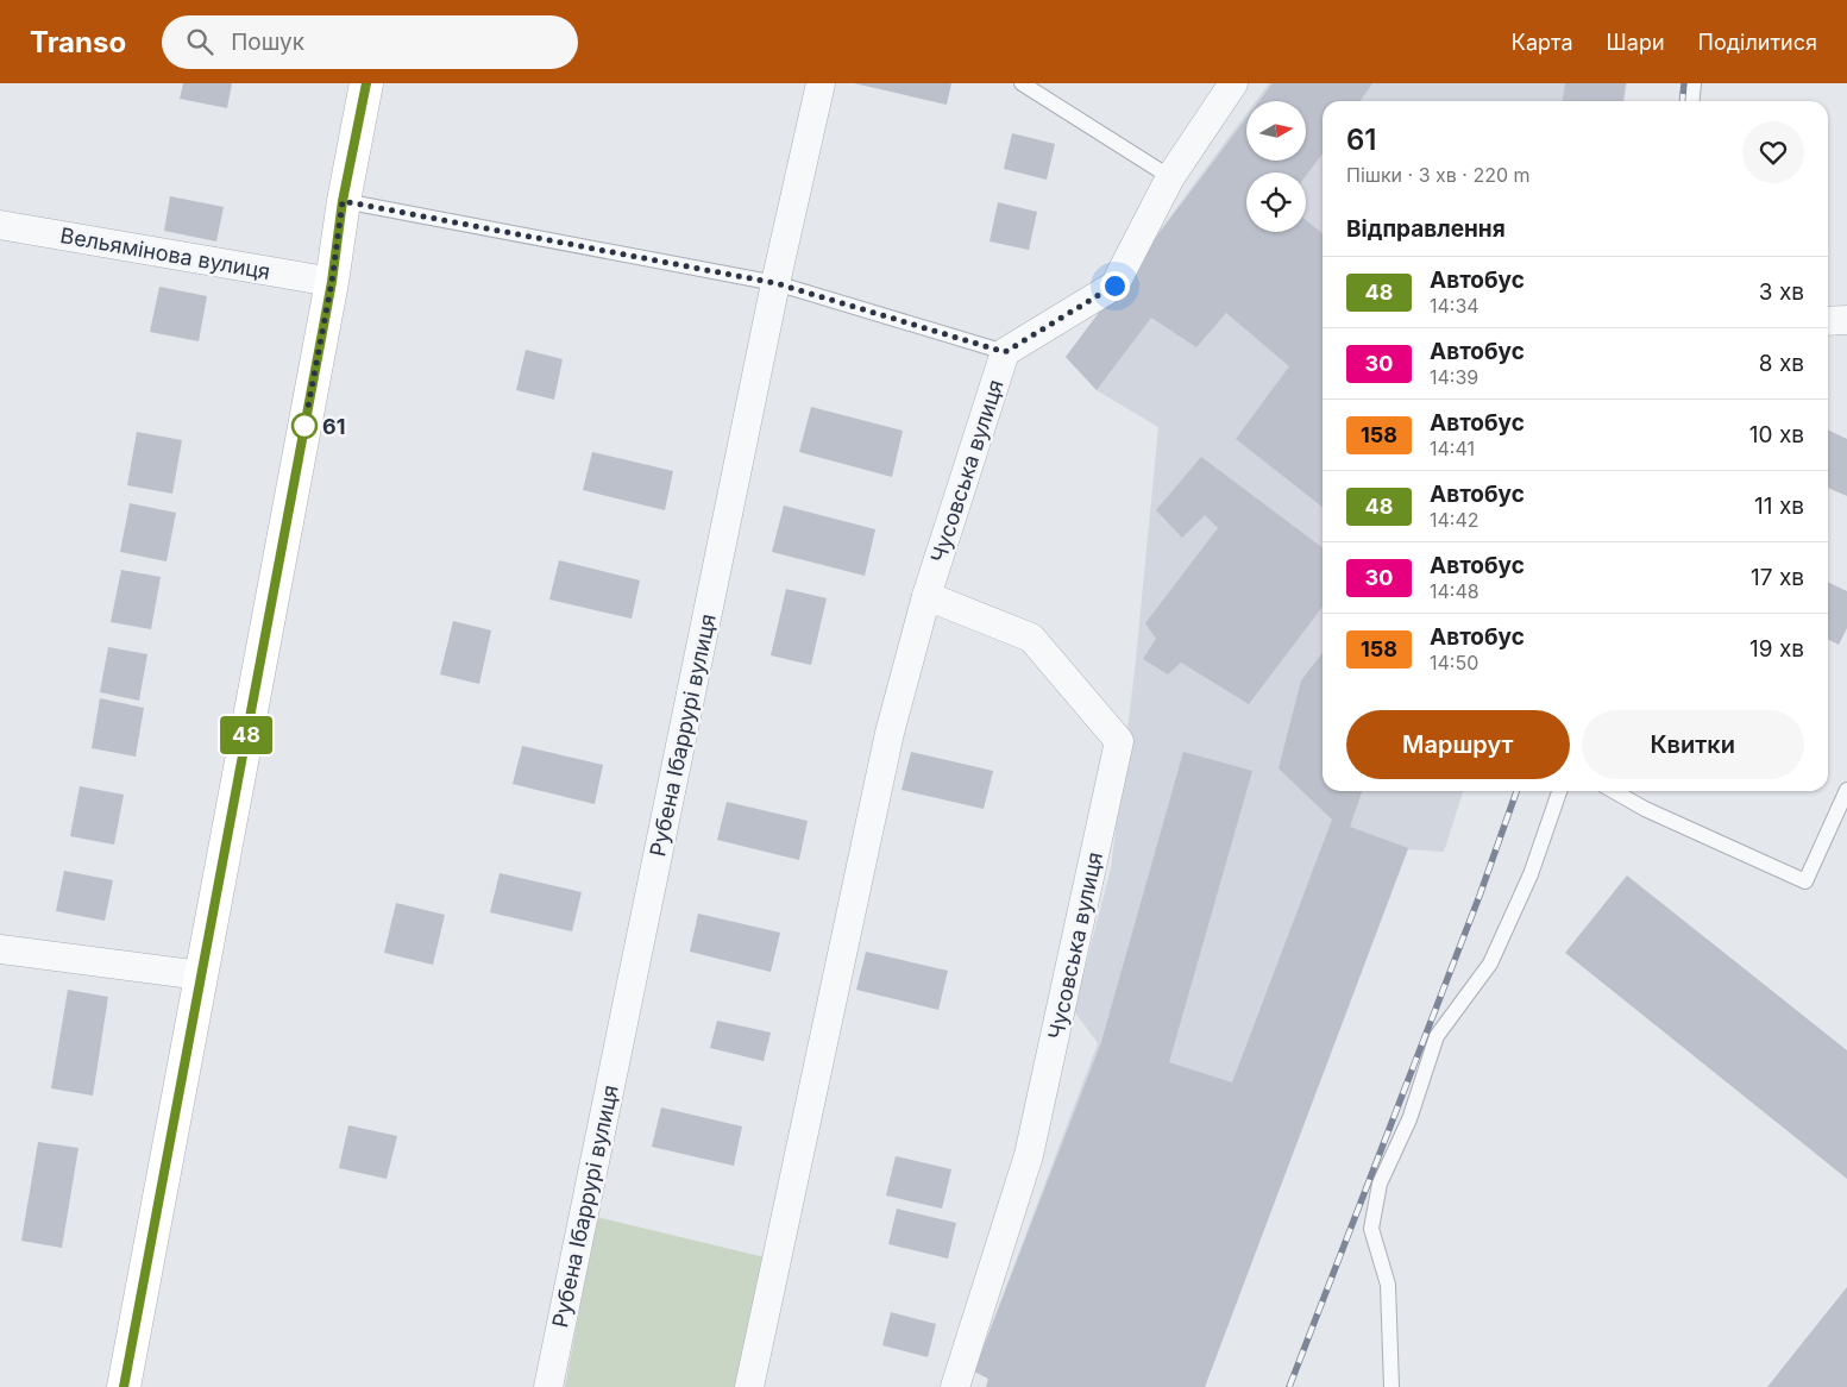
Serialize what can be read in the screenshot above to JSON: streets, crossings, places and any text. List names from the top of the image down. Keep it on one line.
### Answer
{"streets":{"street":["Вельямінова вулиця","Чусовська вулиця","Рубена Ібаррурі вулиця"]},"places":["61"],"lines":["bus line 48"],"north":"right","page":{"header":"Transo","search":"Пошук","nav":["Карта","Шари","Поділитися"],"on_map":"48","heading":[["61","Пішки · 3 хв · 220 m"],"Відправлення"],"list":[{"mark":"48","name":"Автобус","note":"14:34","value":"3 хв"},{"mark":"30","name":"Автобус","note":"14:39","value":"8 хв"},{"mark":"158","name":"Автобус","note":"14:41","value":"10 хв"},{"mark":"48","name":"Автобус","note":"14:42","value":"11 хв"},{"mark":"30","name":"Автобус","note":"14:48","value":"17 хв"},{"mark":"158","name":"Автобус","note":"14:50","value":"19 хв"}],"buttons":["Маршрут","Квитки"]}}
